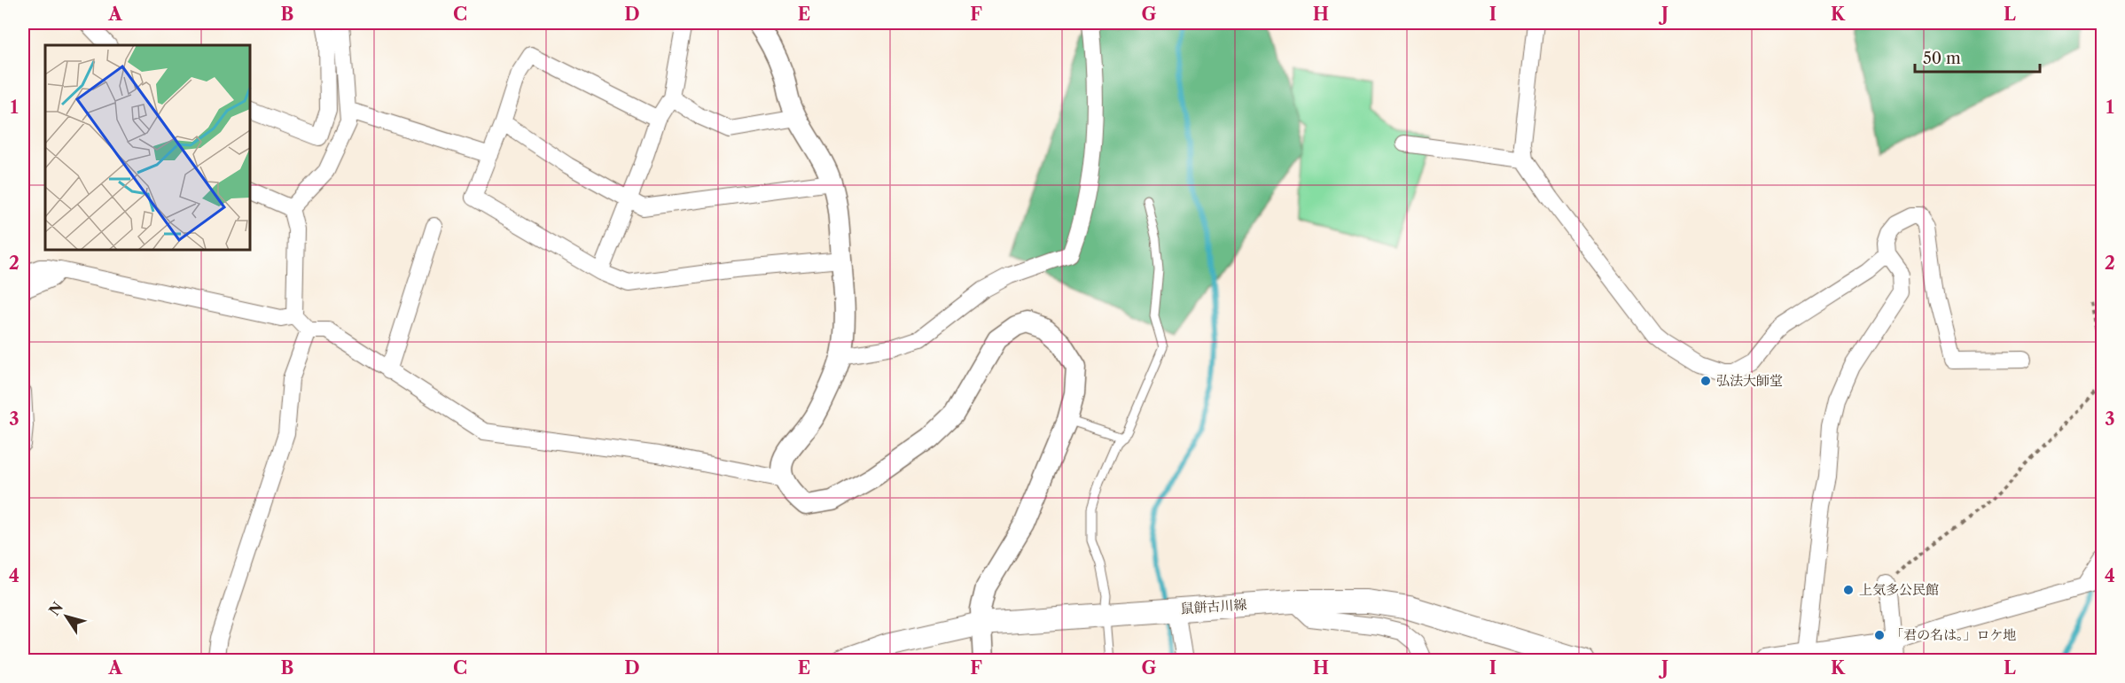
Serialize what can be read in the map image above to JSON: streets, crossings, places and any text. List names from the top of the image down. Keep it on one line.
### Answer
{"streets":{"main road":["鼠餅古川線"]},"places":["弘法大師堂","上気多公民館","「君の名は。」ロケ地"],"scale_bar":"50 m","north":"top left","grid":{"columns":["A","B","C","D","E","F","G","H","I","J","K","L"],"rows":["1","2","3","4"]}}
